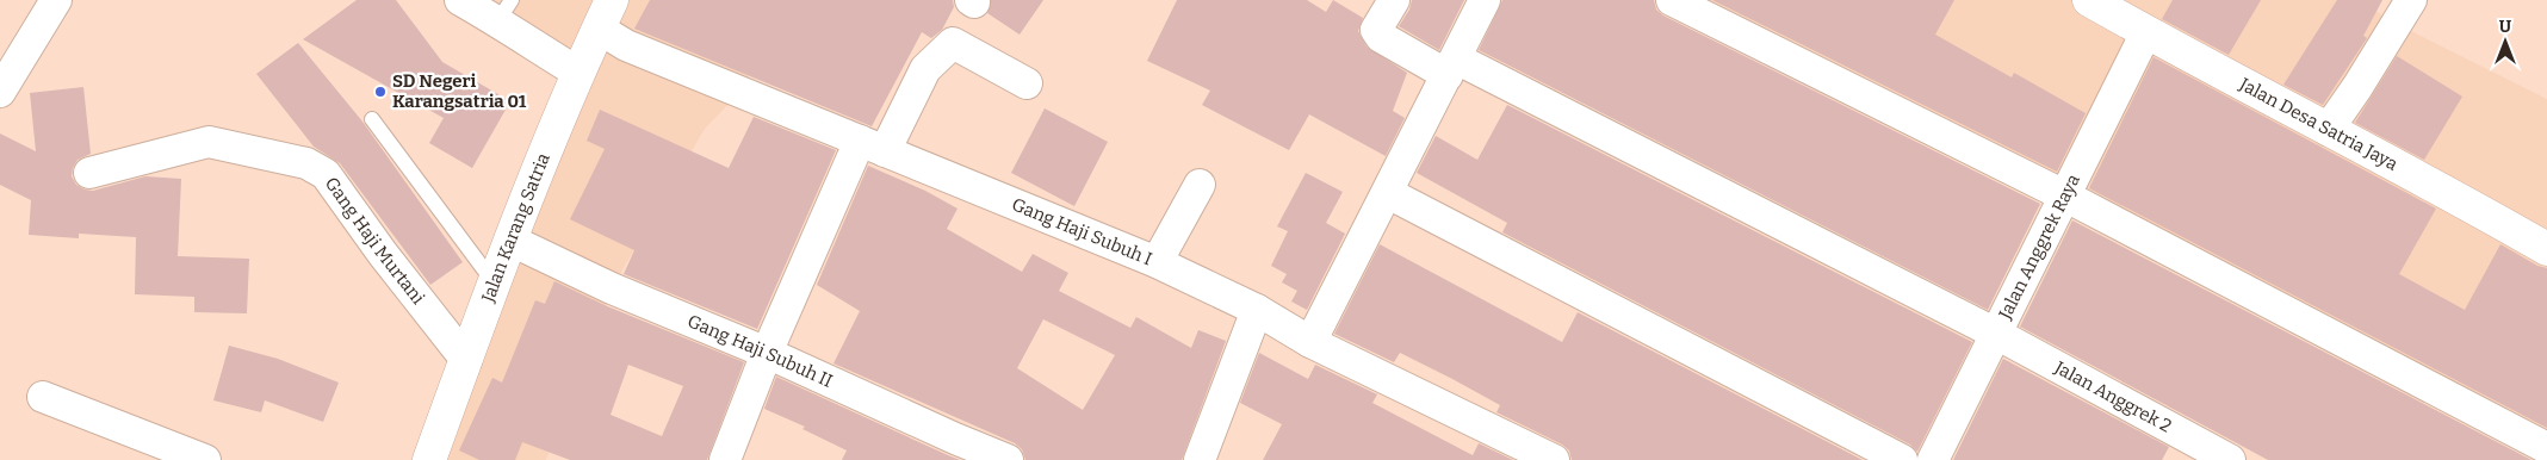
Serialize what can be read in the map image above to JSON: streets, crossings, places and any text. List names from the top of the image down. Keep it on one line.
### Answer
{"streets":{"street":["Jalan Desa Satria Jaya","Jalan Karang Satria","Gang Haji Subuh I","Gang Haji Murtani","Jalan Anggrek Raya","Gang Haji Subuh II","Jalan Anggrek 2"]},"crossings":[["Jalan Desa Satria Jaya","Jalan Anggrek Raya"],["Jalan Karang Satria","Gang Haji Subuh I"],["Jalan Karang Satria","Gang Haji Murtani"],["Jalan Karang Satria","Gang Haji Subuh II"],["Jalan Anggrek Raya","Jalan Anggrek 2"]],"places":["SD Negeri Karangsatria 01"],"north":"top"}
